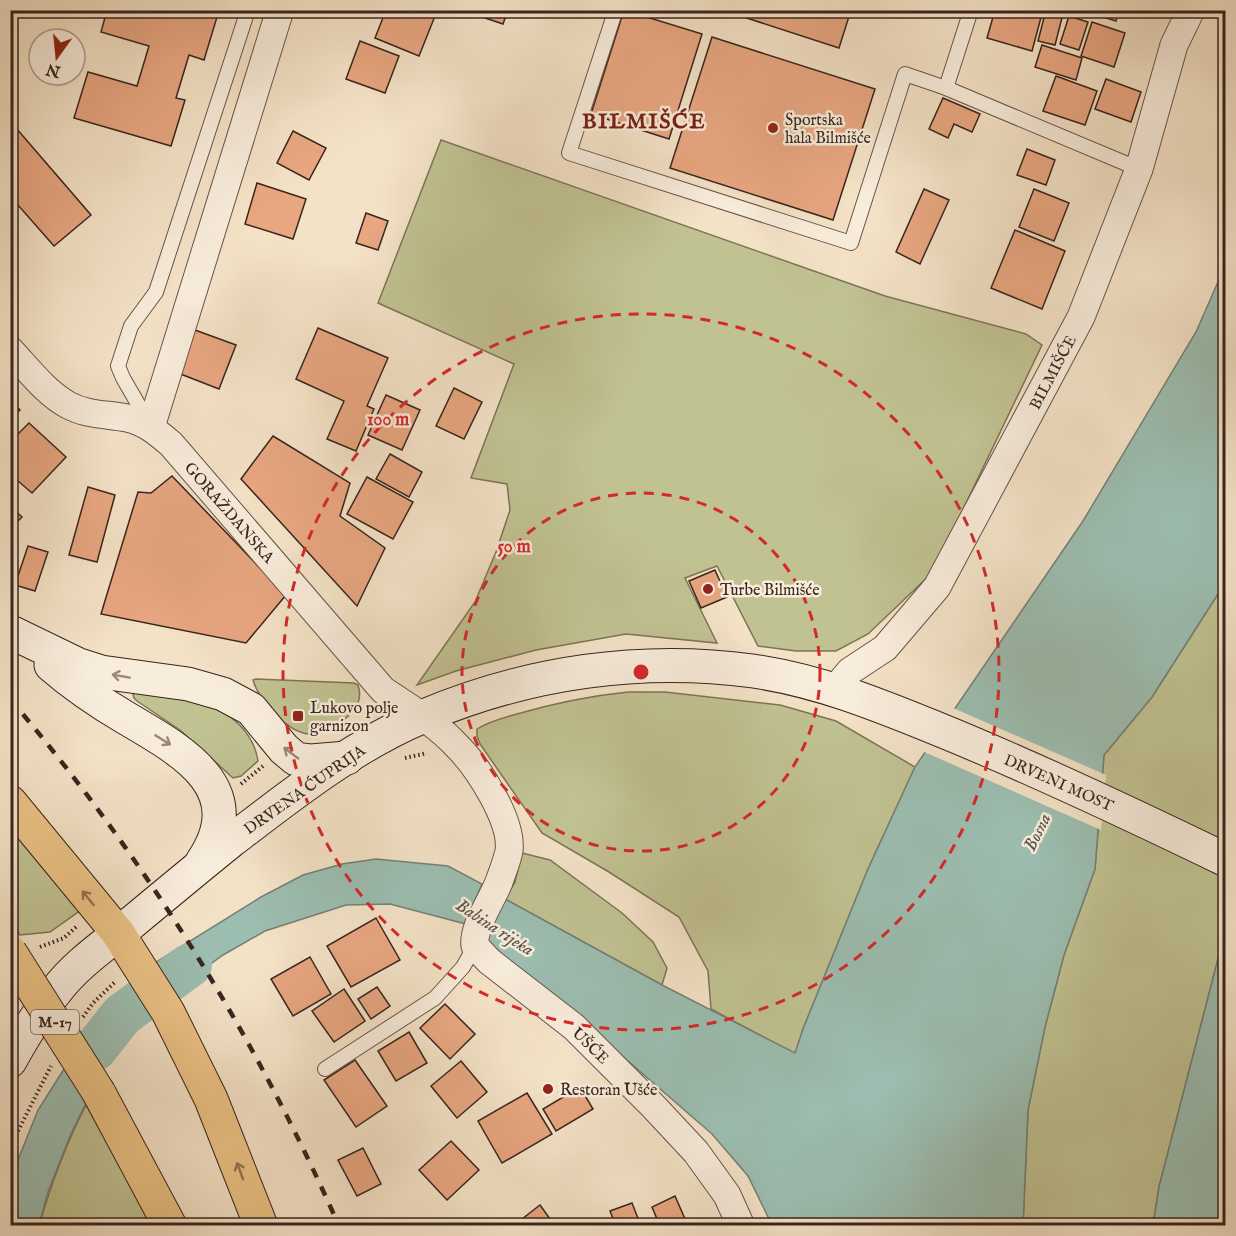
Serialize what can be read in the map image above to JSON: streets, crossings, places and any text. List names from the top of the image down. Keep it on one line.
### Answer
{"streets":{"highway":["M-17"],"main road":["DRVENI MOST","DRVENA ĆUPRIJA"],"street":["BILMIŠĆE","GORAŽDANSKA","UŠĆE"]},"crossings":[["BILMIŠĆE","DRVENA ĆUPRIJA"],["GORAŽDANSKA","DRVENA ĆUPRIJA"],["GORAŽDANSKA","UŠĆE"],["DRVENI MOST","DRVENA ĆUPRIJA"]],"districts":["BILMIŠĆE"],"water":["Bosna","Babina rijeka"],"places":{"other":["Sportska hala Bilmišće","Turbe Bilmišće","Restoran Ušće"],"transit":["Lukovo polje garnizon"]},"north":"bottom","rings":["100 m","50 m"]}
